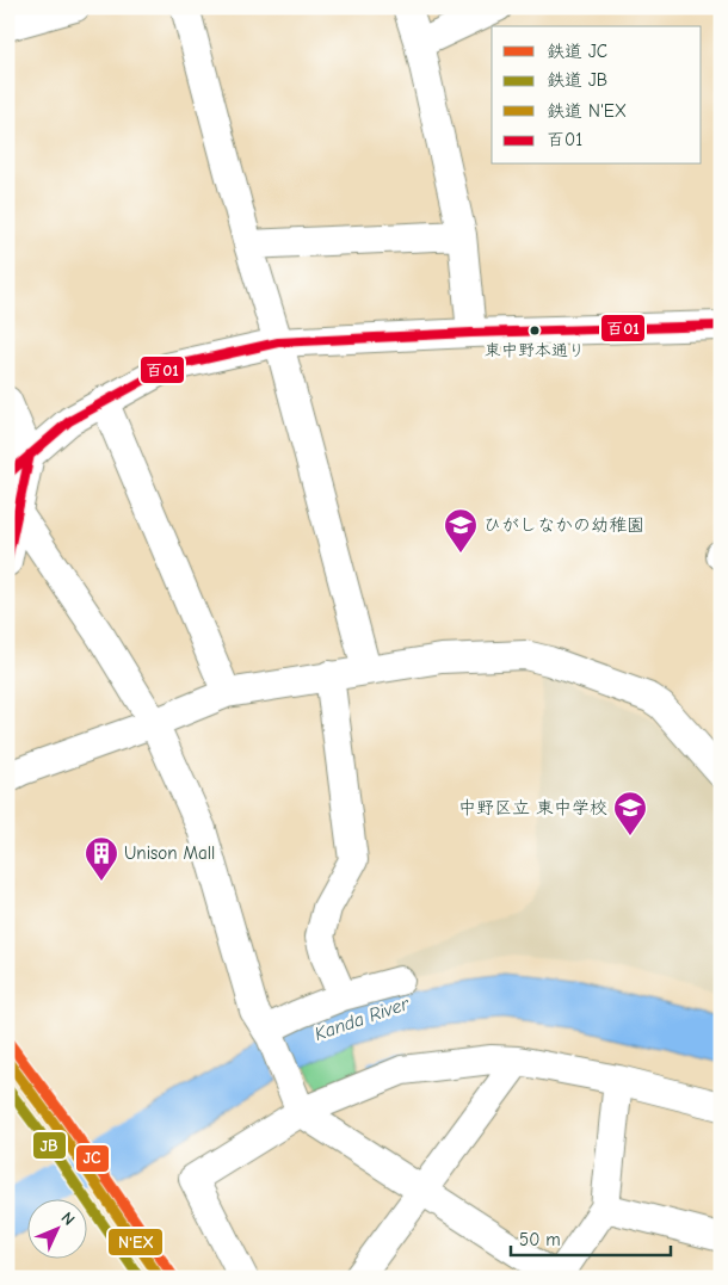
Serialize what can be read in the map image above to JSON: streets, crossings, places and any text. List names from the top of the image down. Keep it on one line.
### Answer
{"water":["Kanda River"],"places":{"other":["東中野本通り"],"school or university":["ひがしなかの幼稚園","中野区立 東中学校"],"building":["Unison Mall"]},"lines":["transit line 百01","rail line JC","rail line N'EX","rail line JB"],"legend":["鉄道 JC","鉄道 JB","鉄道 N'EX","百01"],"scale_bar":"50 m","north":"top right"}
